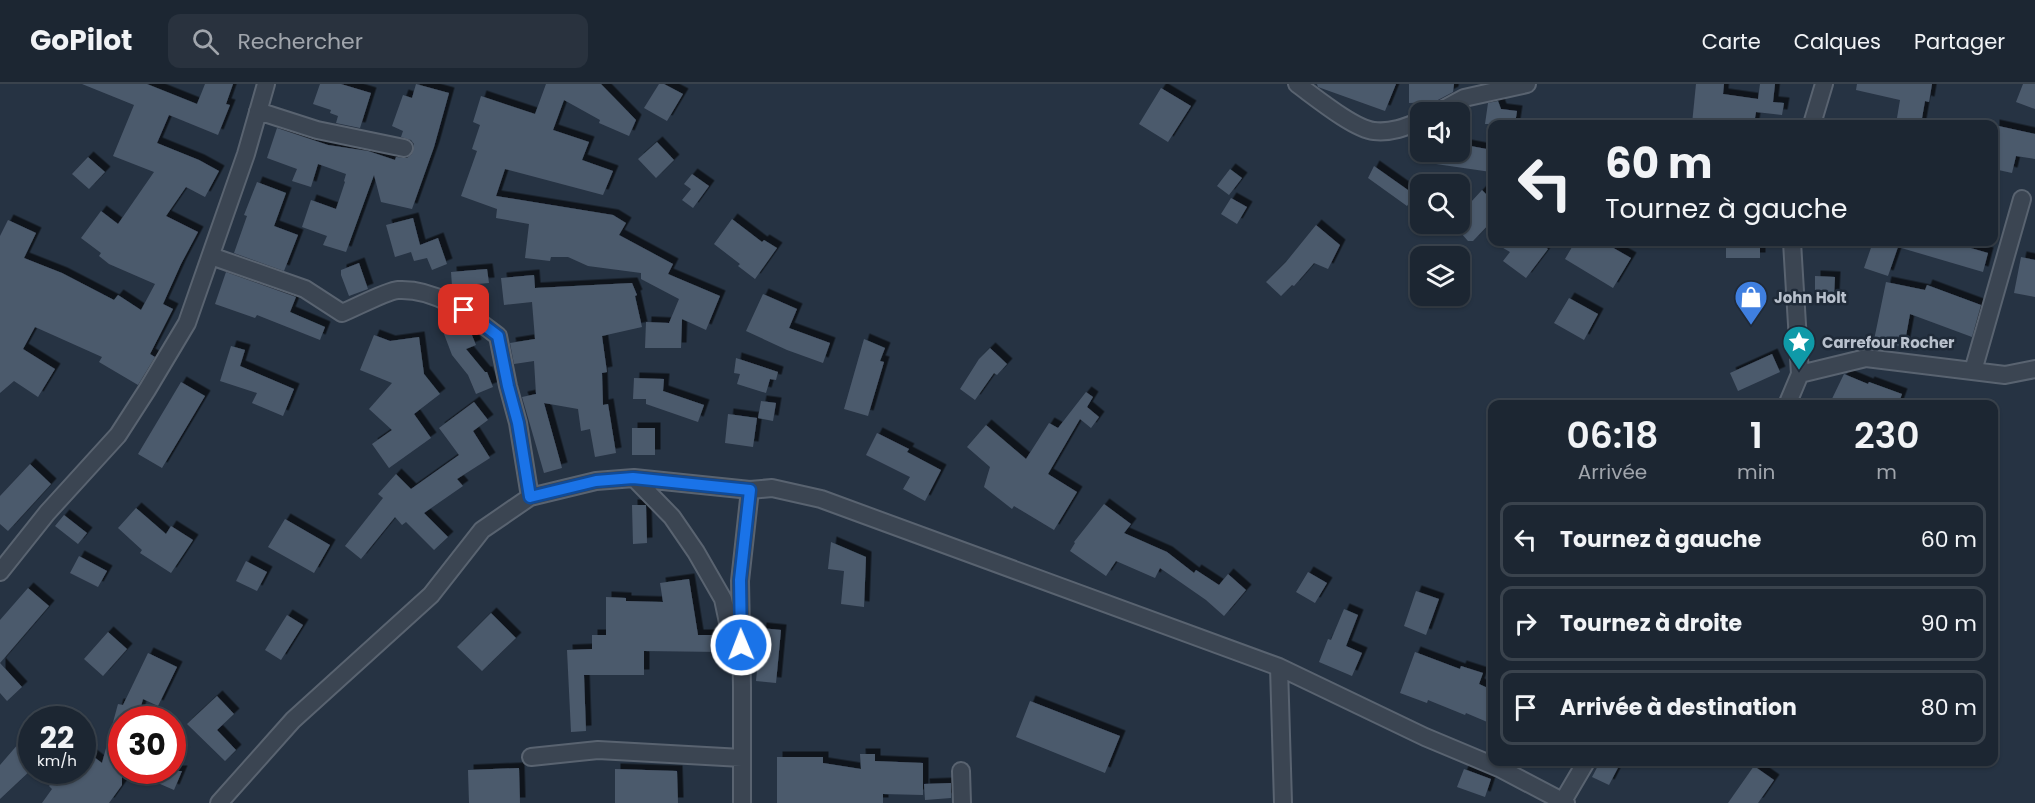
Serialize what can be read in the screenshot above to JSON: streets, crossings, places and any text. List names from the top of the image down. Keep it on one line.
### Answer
{"places":{"shop":["John Holt"],"place":["Carrefour Rocher"]},"page":{"header":"GoPilot","search":"Rechercher","nav":["Carte","Calques","Partager"],"turn":["60 m","Tournez à gauche"],"eta":["06:18","Arrivée","1","min","230","m"],"list":[{"name":"Tournez à gauche","value":"60 m"},{"name":"Tournez à droite","value":"90 m"},{"name":"Arrivée à destination","value":"80 m"}],"speed":"22 km/h","limit":"30"}}
